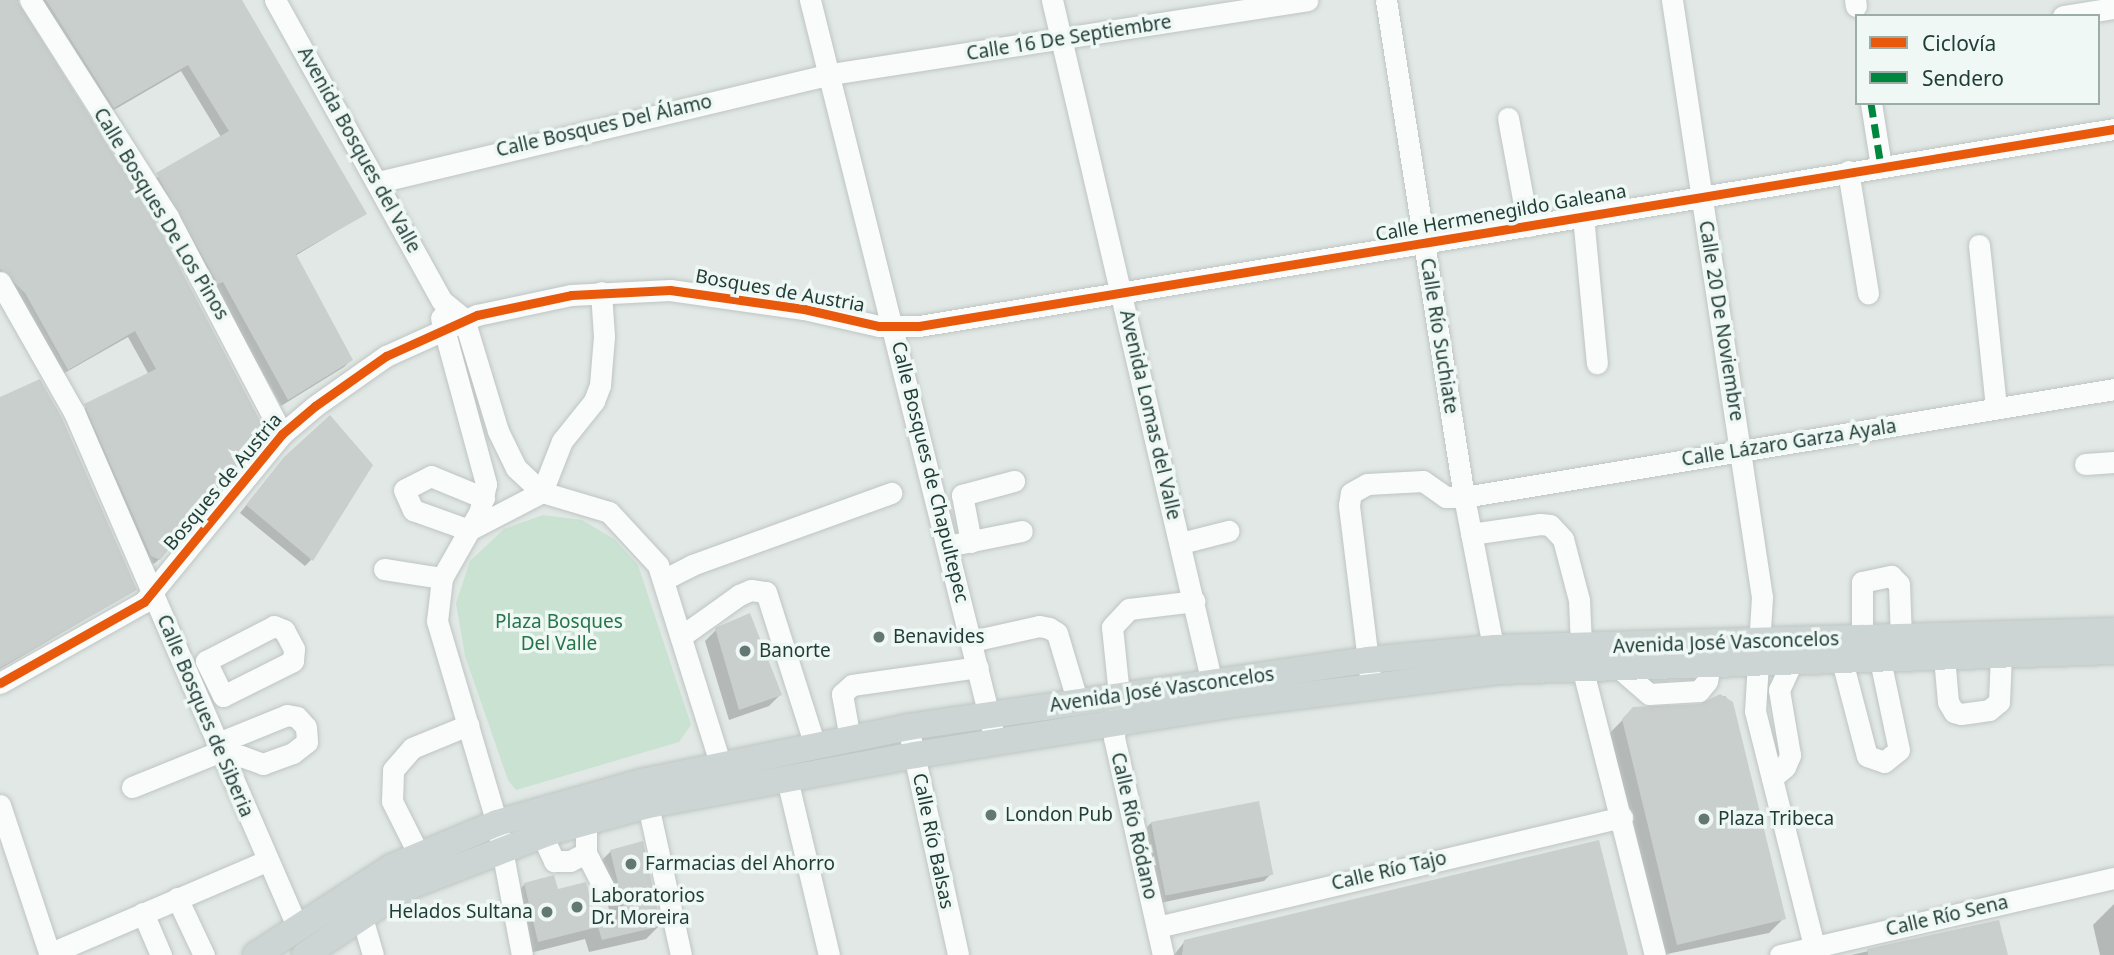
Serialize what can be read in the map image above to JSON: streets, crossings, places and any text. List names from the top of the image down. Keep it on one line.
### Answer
{"streets":{"main road":["Avenida José Vasconcelos"],"street":["Calle 16 De Septiembre","Calle Bosques Del Álamo","Avenida Bosques del Valle","Calle Hermenegildo Galeana","Calle Bosques De Los Pinos","Bosques de Austria","Calle 20 De Noviembre","Calle Río Suchiate","Avenida Lomas del Valle","Calle Lázaro Garza Ayala","Calle Bosques de Chapultepec","Calle Bosques de Siberia","Calle Río Ródano","Calle Río Balsas","Calle Río Tajo","Calle Río Sena"]},"crossings":[["Calle 16 De Septiembre","Calle Bosques Del Álamo"],["Calle 16 De Septiembre","Avenida Lomas del Valle"],["Calle 16 De Septiembre","Calle Bosques de Chapultepec"],["Calle Bosques Del Álamo","Avenida Bosques del Valle"],["Calle Bosques Del Álamo","Calle Bosques de Chapultepec"],["Avenida Bosques del Valle","Bosques de Austria"],["Calle Hermenegildo Galeana","Bosques de Austria"],["Calle Hermenegildo Galeana","Calle 20 De Noviembre"],["Calle Hermenegildo Galeana","Calle Río Suchiate"],["Calle Hermenegildo Galeana","Avenida Lomas del Valle"],["Calle Hermenegildo Galeana","Calle Bosques de Chapultepec"],["Calle Bosques De Los Pinos","Bosques de Austria"],["Bosques de Austria","Calle Bosques de Chapultepec"],["Bosques de Austria","Calle Bosques de Siberia"],["Calle 20 De Noviembre","Calle Lázaro Garza Ayala"],["Calle 20 De Noviembre","Avenida José Vasconcelos"],["Calle 20 De Noviembre","Calle Río Sena"],["Calle Río Suchiate","Calle Lázaro Garza Ayala"],["Calle Río Suchiate","Avenida José Vasconcelos"],["Avenida Lomas del Valle","Avenida José Vasconcelos"],["Avenida Lomas del Valle","Calle Río Ródano"],["Calle Bosques de Chapultepec","Avenida José Vasconcelos"],["Avenida José Vasconcelos","Calle Bosques de Siberia"],["Avenida José Vasconcelos","Calle Río Ródano"],["Avenida José Vasconcelos","Calle Río Balsas"],["Calle Río Ródano","Calle Río Tajo"]],"parks":["Plaza Bosques Del Valle"],"places":["Benavides","Banorte","London Pub","Plaza Tribeca","Farmacias del Ahorro","Laboratorios Dr. Moreira","Helados Sultana"],"legend":["Ciclovía","Sendero"]}
